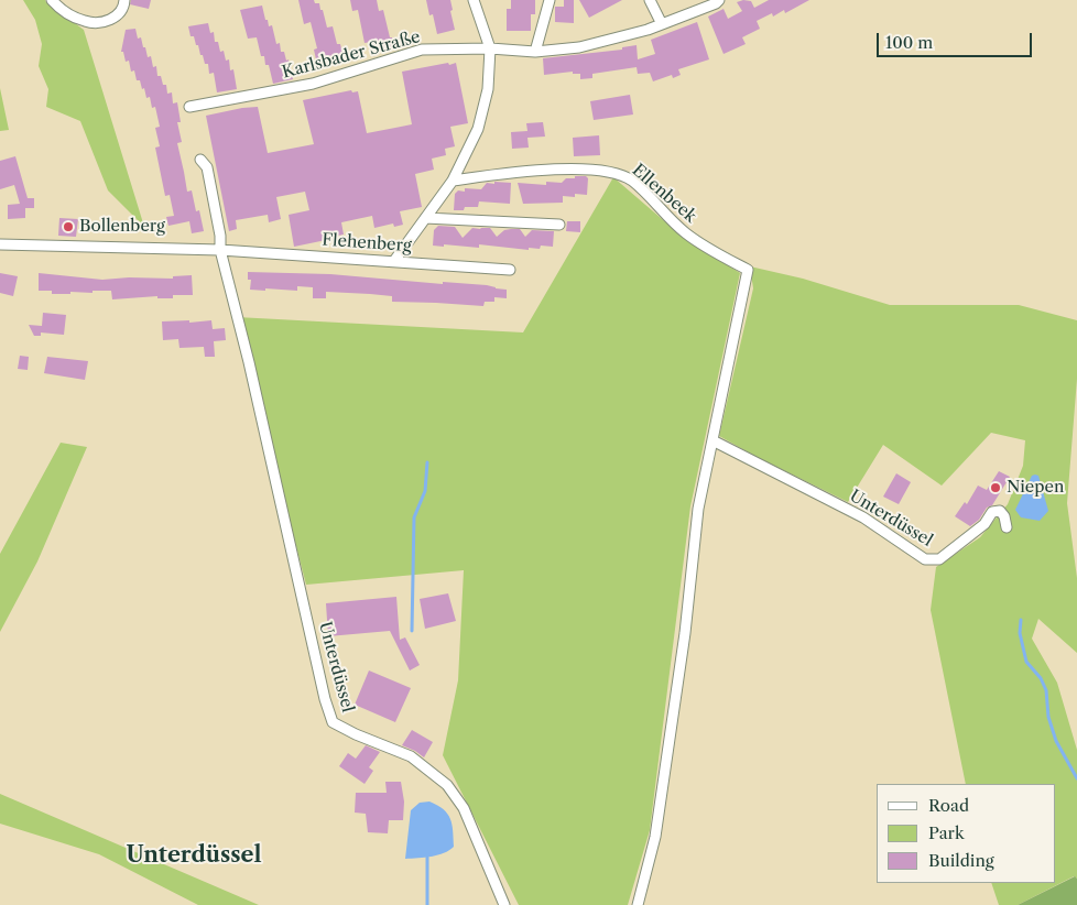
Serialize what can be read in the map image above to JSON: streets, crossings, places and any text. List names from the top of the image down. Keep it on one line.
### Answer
{"streets":{"street":["Karlsbader Straße","Ellenbeek","Flehenberg","Unterdüssel"]},"crossings":[["Ellenbeek","Unterdüssel"],["Flehenberg","Unterdüssel"]],"districts":["Unterdüssel"],"places":["Bollenberg","Niepen"],"legend":["Road","Park","Building"],"scale_bar":"100 m"}
